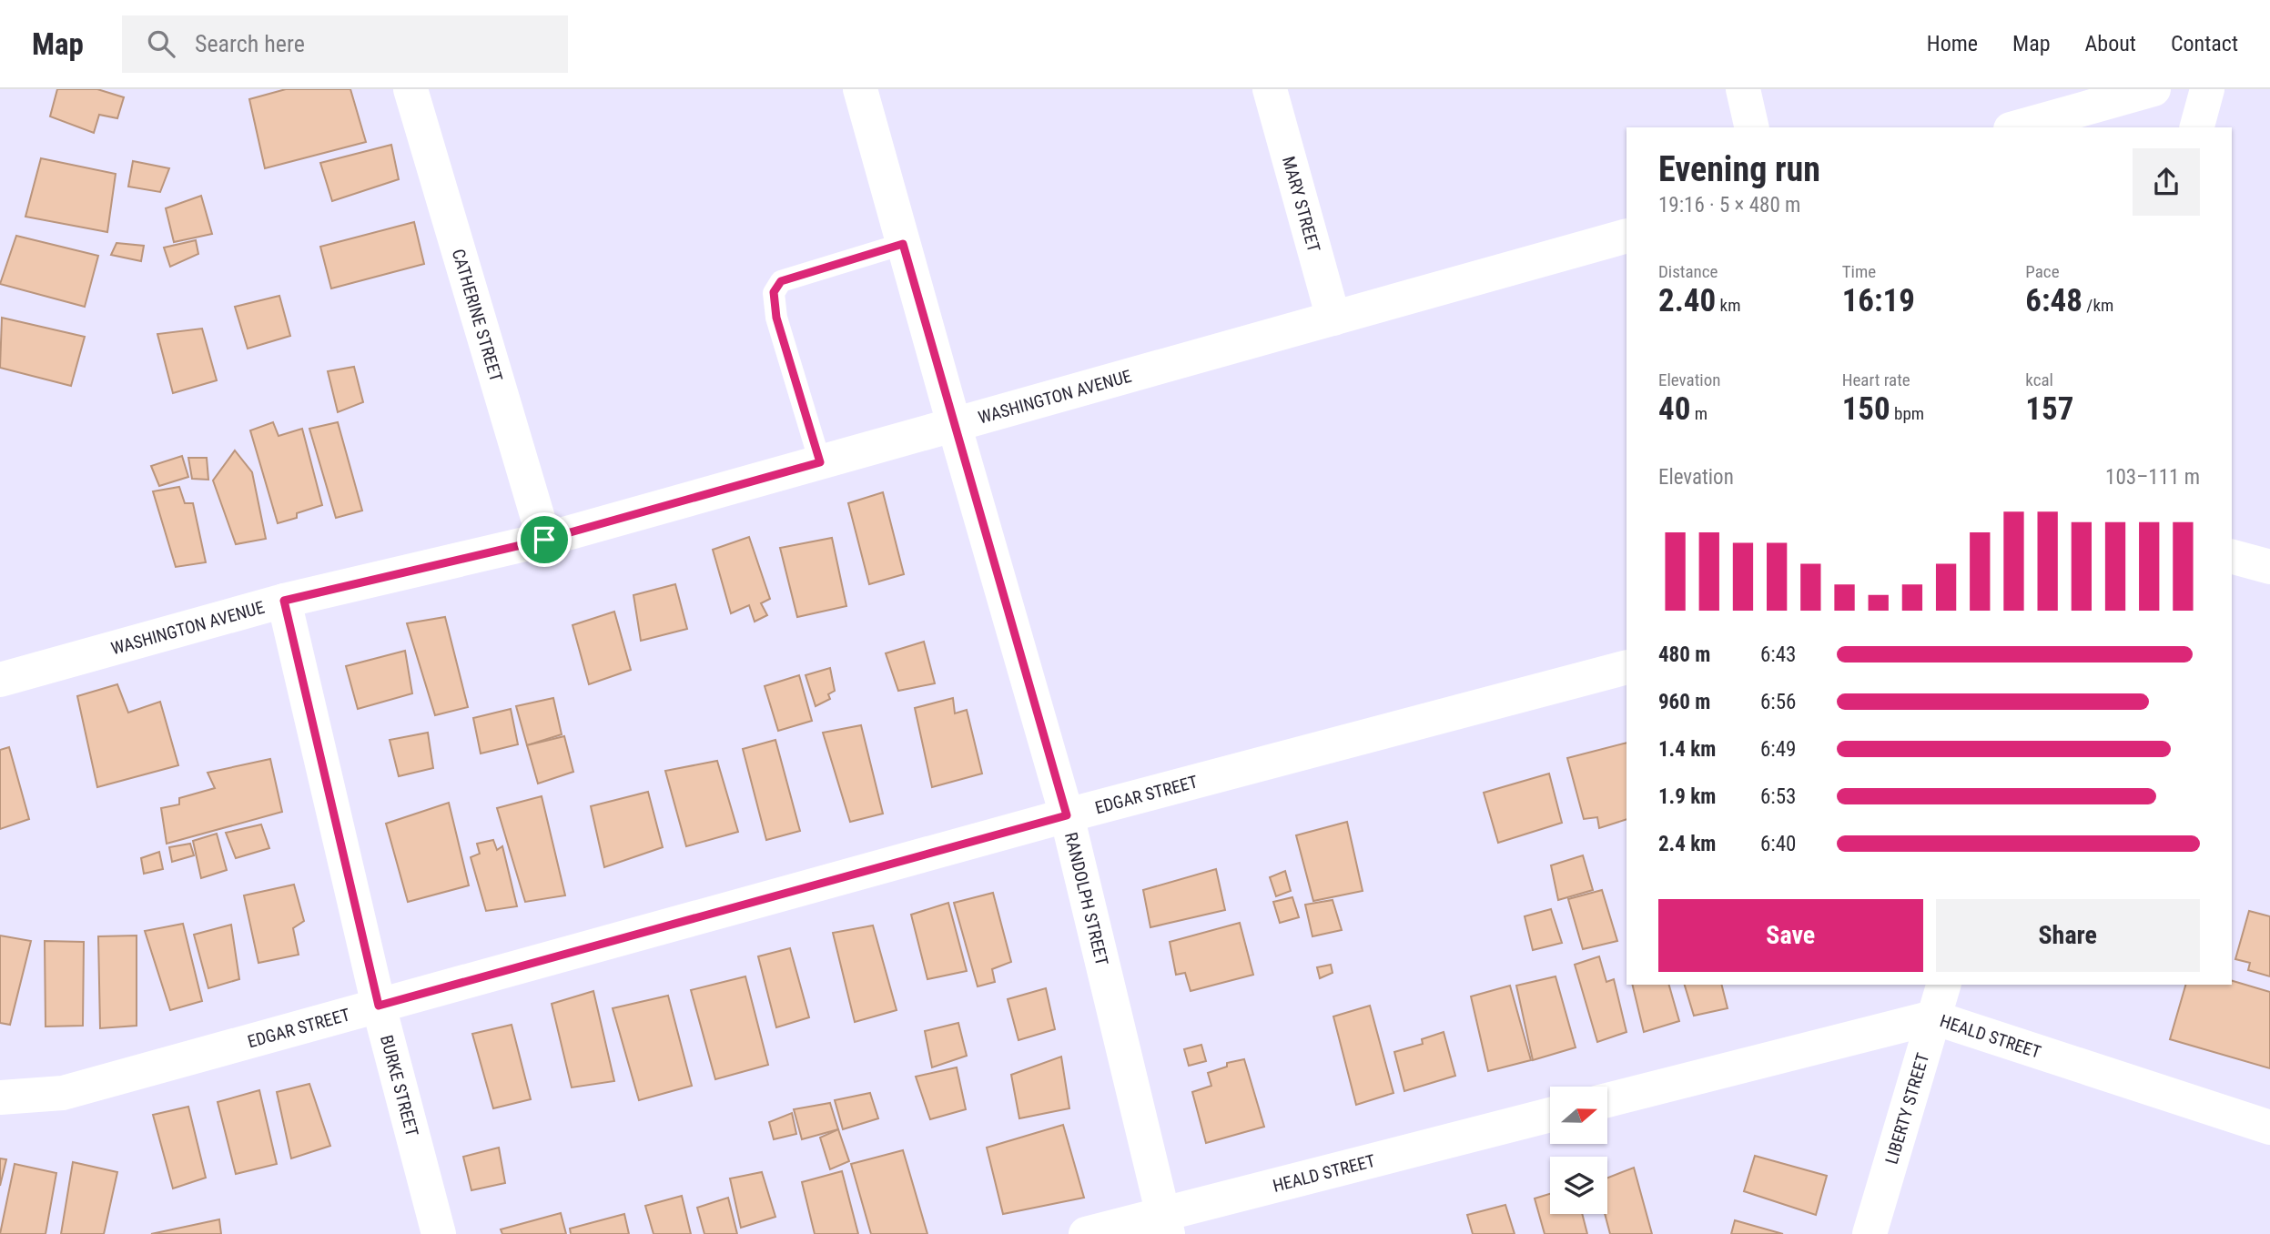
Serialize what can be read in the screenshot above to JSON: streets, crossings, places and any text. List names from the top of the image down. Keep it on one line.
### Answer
{"streets":{"street":["MARY STREET","CATHERINE STREET","WASHINGTON AVENUE","EDGAR STREET","RANDOLPH STREET","HEALD STREET","BURKE STREET","LIBERTY STREET"]},"crossings":[["MARY STREET","WASHINGTON AVENUE"],["CATHERINE STREET","WASHINGTON AVENUE"],["WASHINGTON AVENUE","RANDOLPH STREET"],["WASHINGTON AVENUE","BURKE STREET"],["EDGAR STREET","RANDOLPH STREET"],["EDGAR STREET","BURKE STREET"],["RANDOLPH STREET","HEALD STREET"],["HEALD STREET","LIBERTY STREET"]],"north":"right","page":{"header":"Map","search":"Search here","nav":["Home","Map","About","Contact"],"heading":["Evening run","19:16 · 5 × 480 m"],"stats":[["Distance","2.40 km"],["Time","16:19"],["Pace","6:48 /km"],["Elevation","40 m"],["Heart rate","150 bpm"],["kcal","157"]],"chart":["Elevation","103–111 m"],"list":[{"name":"480 m","note":"6:43"},{"name":"960 m","note":"6:56"},{"name":"1.4 km","note":"6:49"},{"name":"1.9 km","note":"6:53"},{"name":"2.4 km","note":"6:40"}],"buttons":["Save","Share"]}}
